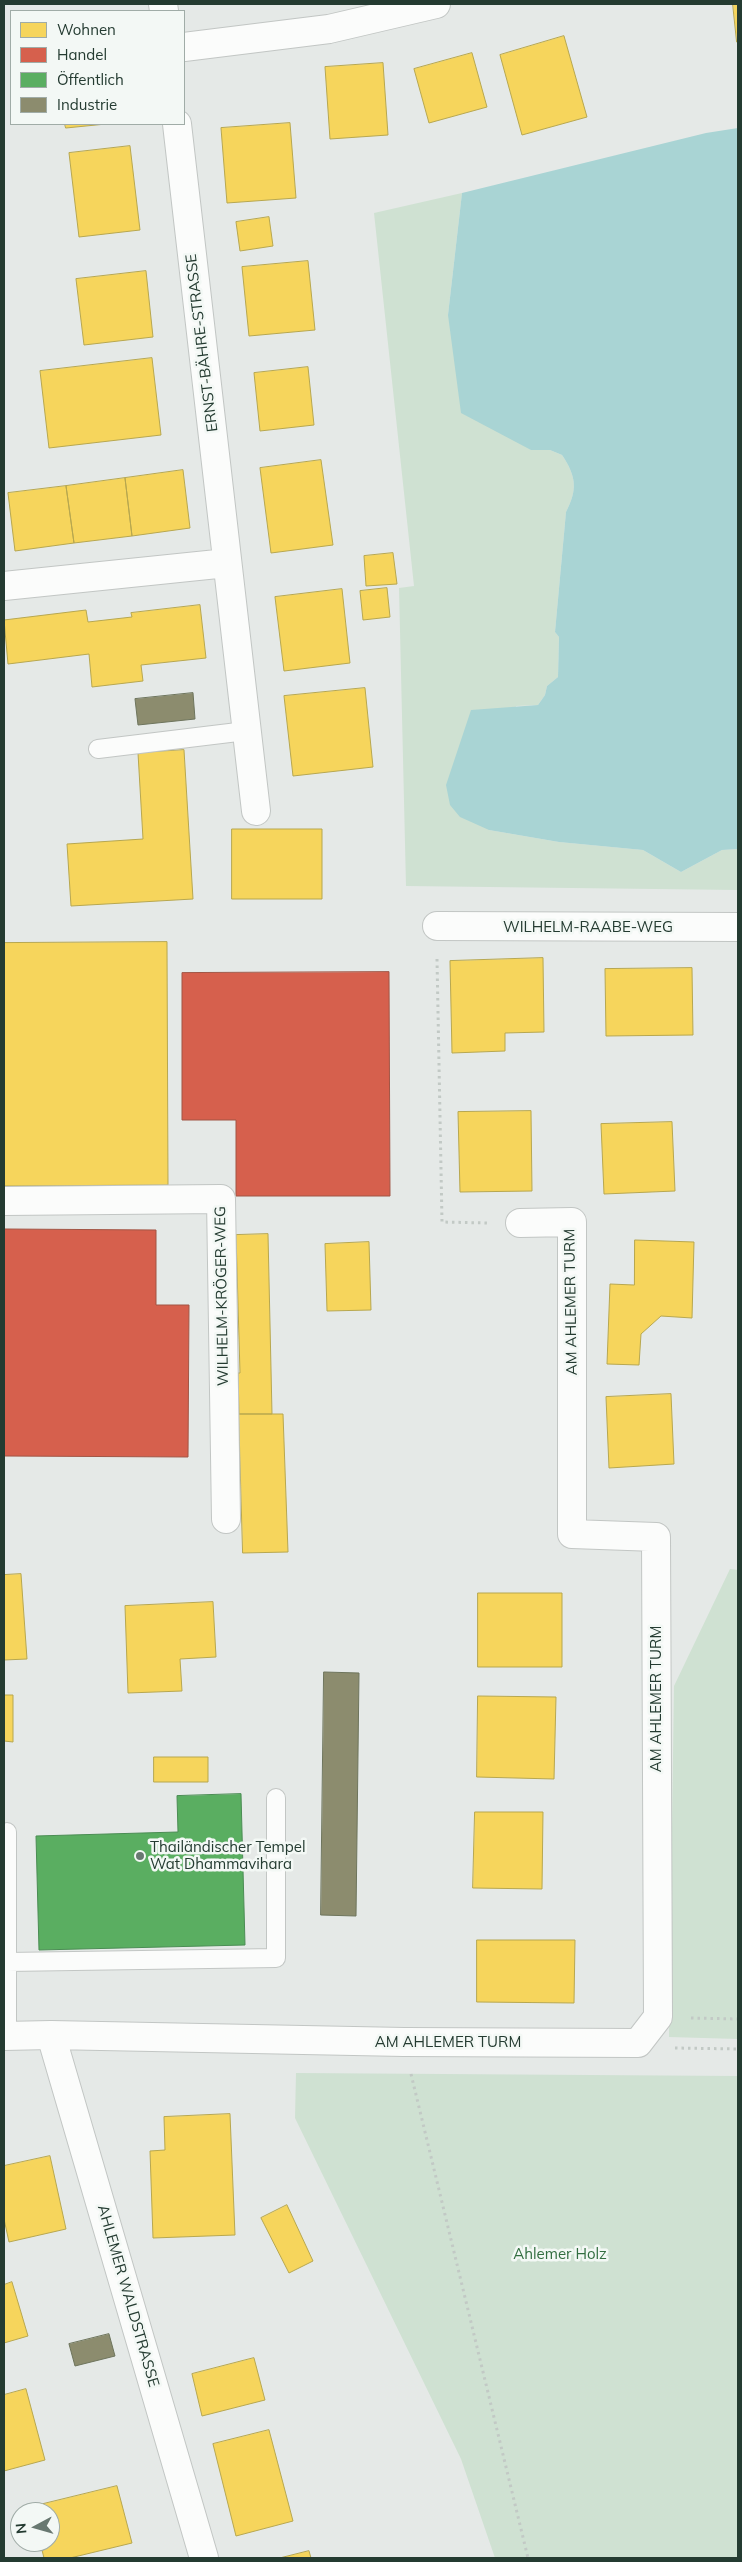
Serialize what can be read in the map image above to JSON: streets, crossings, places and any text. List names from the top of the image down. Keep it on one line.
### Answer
{"streets":{"street":["ERNST-BÄHRE-STRASSE","WILHELM-RAABE-WEG","WILHELM-KRÖGER-WEG","AM AHLEMER TURM","AHLEMER WALDSTRASSE"]},"crossings":[["AM AHLEMER TURM","AHLEMER WALDSTRASSE"]],"parks":["Ahlemer Holz"],"places":["Thailändischer Tempel Wat Dhammavihara"],"legend":["Wohnen","Handel","Öffentlich","Industrie"],"north":"left"}
